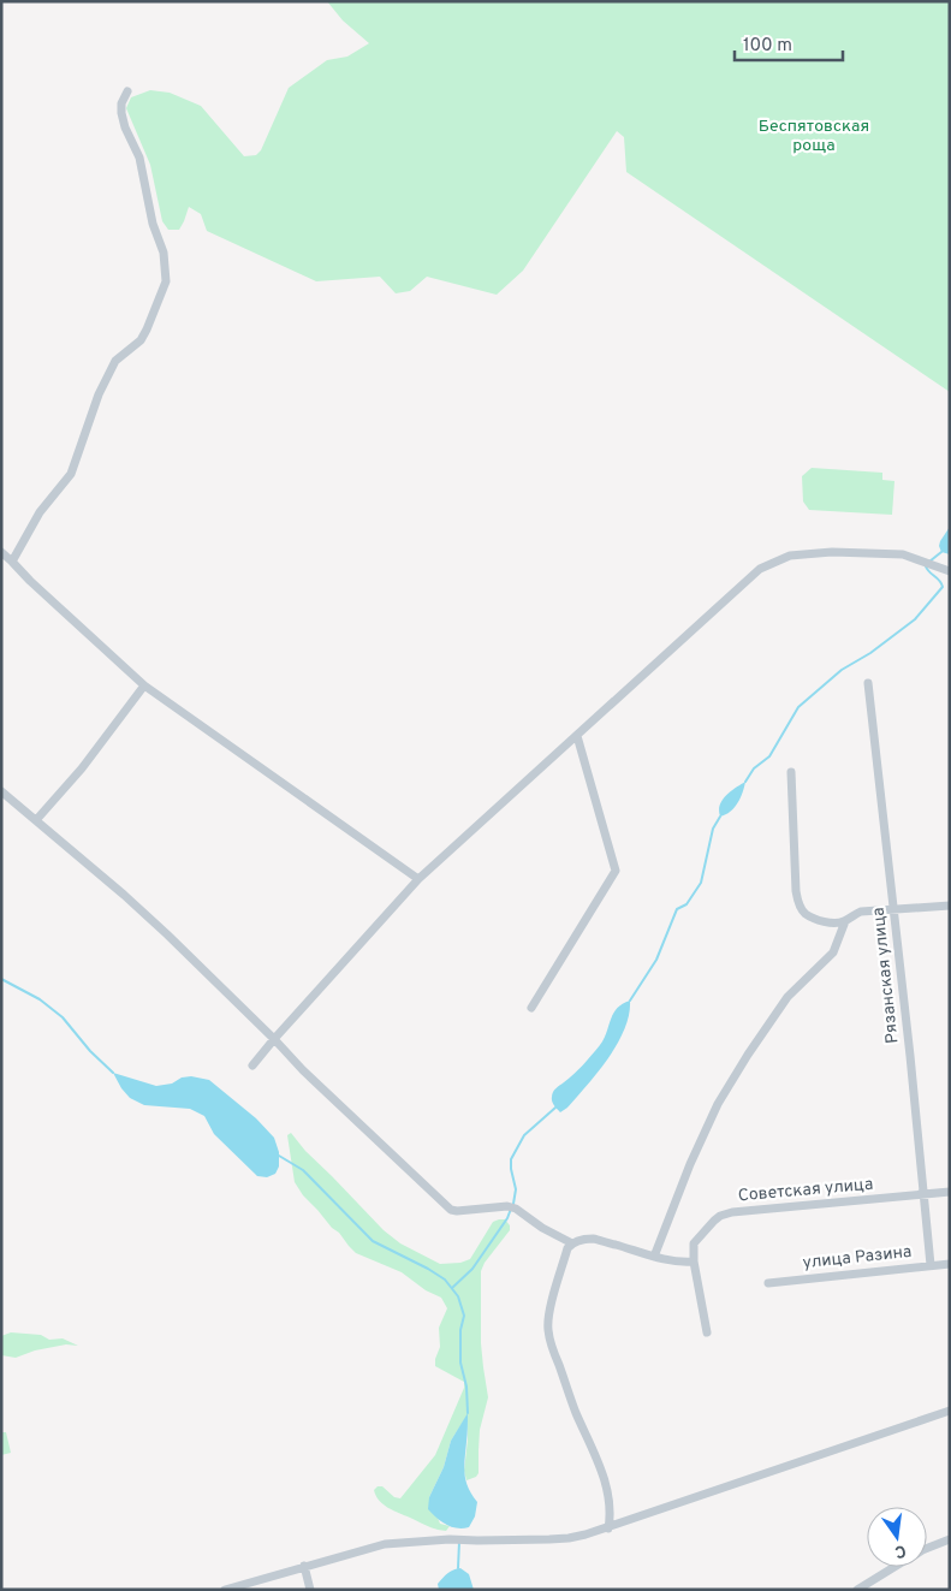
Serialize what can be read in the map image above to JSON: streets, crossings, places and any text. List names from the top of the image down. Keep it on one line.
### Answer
{"streets":{"street":["Рязанская улица","Советская улица","улица Разина"]},"crossings":[["Рязанская улица","Советская улица"],["Рязанская улица","улица Разина"]],"parks":["Беспятовская роща"],"scale_bar":"100 m","north":"bottom"}
